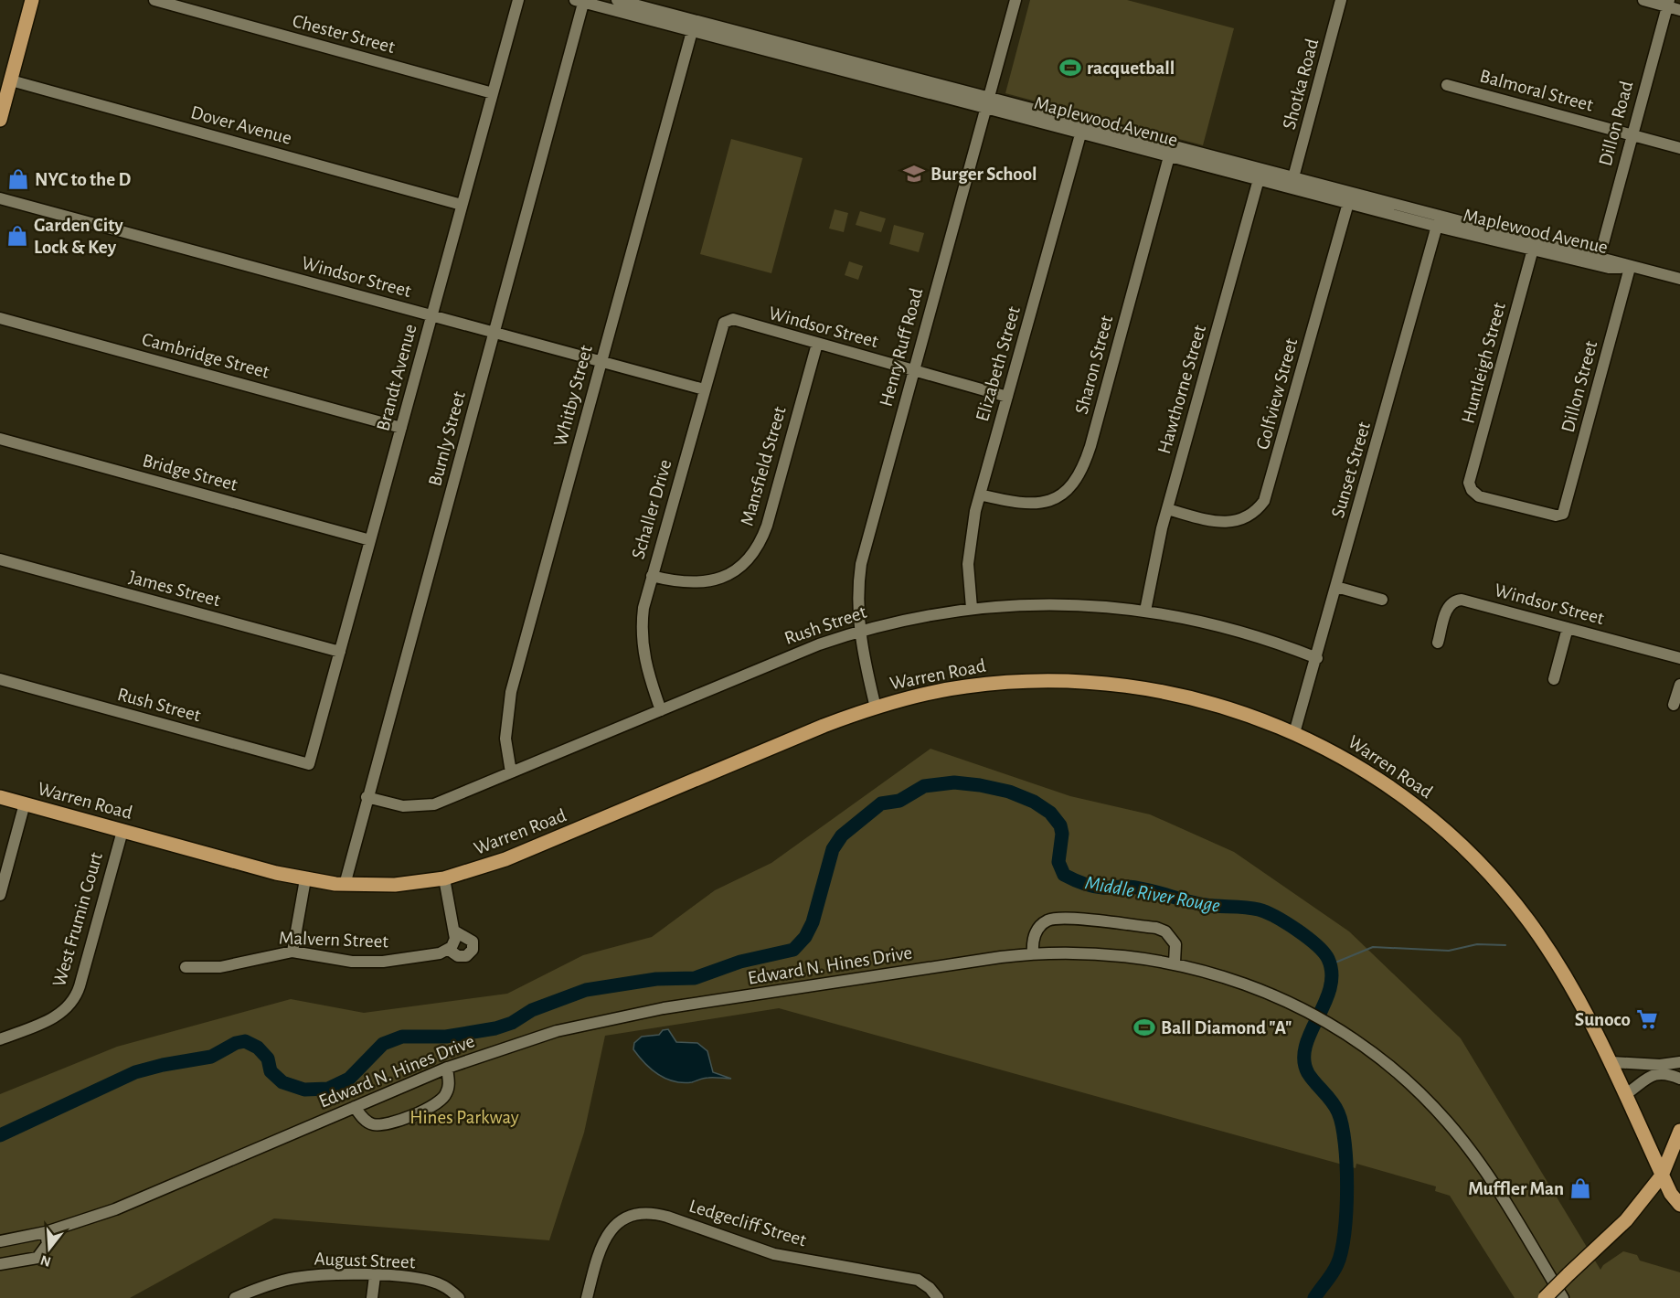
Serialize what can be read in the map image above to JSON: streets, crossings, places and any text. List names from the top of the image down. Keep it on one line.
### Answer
{"streets":{"main road":["Warren Road"],"street":["Chester Street","Shotka Road","Balmoral Street","Maplewood Avenue","Dillon Road","Dover Avenue","Windsor Street","Henry Ruff Road","Cambridge Street","Huntleigh Street","Elizabeth Street","Sharon Street","Brandt Avenue","Dillon Street","Hawthorne Street","Golfview Street","Whitby Street","Burnly Street","Mansfield Street","Sunset Street","Bridge Street","Schaller Drive","James Street","Rush Street","West Frumin Court","Malvern Street","Edward N. Hines Drive","Ledgecliff Street","August Street"]},"crossings":[["Chester Street","Brandt Avenue"],["Shotka Road","Maplewood Avenue"],["Balmoral Street","Dillon Road"],["Maplewood Avenue","Dillon Road"],["Maplewood Avenue","Henry Ruff Road"],["Maplewood Avenue","Huntleigh Street"],["Maplewood Avenue","Elizabeth Street"],["Maplewood Avenue","Sharon Street"],["Maplewood Avenue","Dillon Street"],["Maplewood Avenue","Hawthorne Street"],["Maplewood Avenue","Golfview Street"],["Maplewood Avenue","Whitby Street"],["Maplewood Avenue","Burnly Street"],["Maplewood Avenue","Sunset Street"],["Dover Avenue","Brandt Avenue"],["Windsor Street","Henry Ruff Road"],["Windsor Street","Elizabeth Street"],["Windsor Street","Brandt Avenue"],["Windsor Street","Whitby Street"],["Windsor Street","Burnly Street"],["Windsor Street","Mansfield Street"],["Windsor Street","Schaller Drive"],["Henry Ruff Road","Rush Street"],["Henry Ruff Road","Warren Road"],["Cambridge Street","Brandt Avenue"],["Huntleigh Street","Dillon Street"],["Elizabeth Street","Sharon Street"],["Elizabeth Street","Rush Street"],["Brandt Avenue","Bridge Street"],["Brandt Avenue","James Street"],["Brandt Avenue","Rush Street"],["Hawthorne Street","Golfview Street"],["Hawthorne Street","Rush Street"],["Whitby Street","Rush Street"],["Burnly Street","Rush Street"],["Burnly Street","Warren Road"],["Mansfield Street","Schaller Drive"],["Sunset Street","Rush Street"],["Sunset Street","Warren Road"],["Schaller Drive","Rush Street"],["Warren Road","West Frumin Court"]],"water":["Middle River Rouge"],"parks":["Hines Parkway"],"places":{"sports":["racquetball","Ball Diamond \"A\""],"school or university":["Burger School"],"shop":["NYC to the D","Garden City Lock & Key","Muffler Man"],"supermarket":["Sunoco"]},"north":"bottom"}
